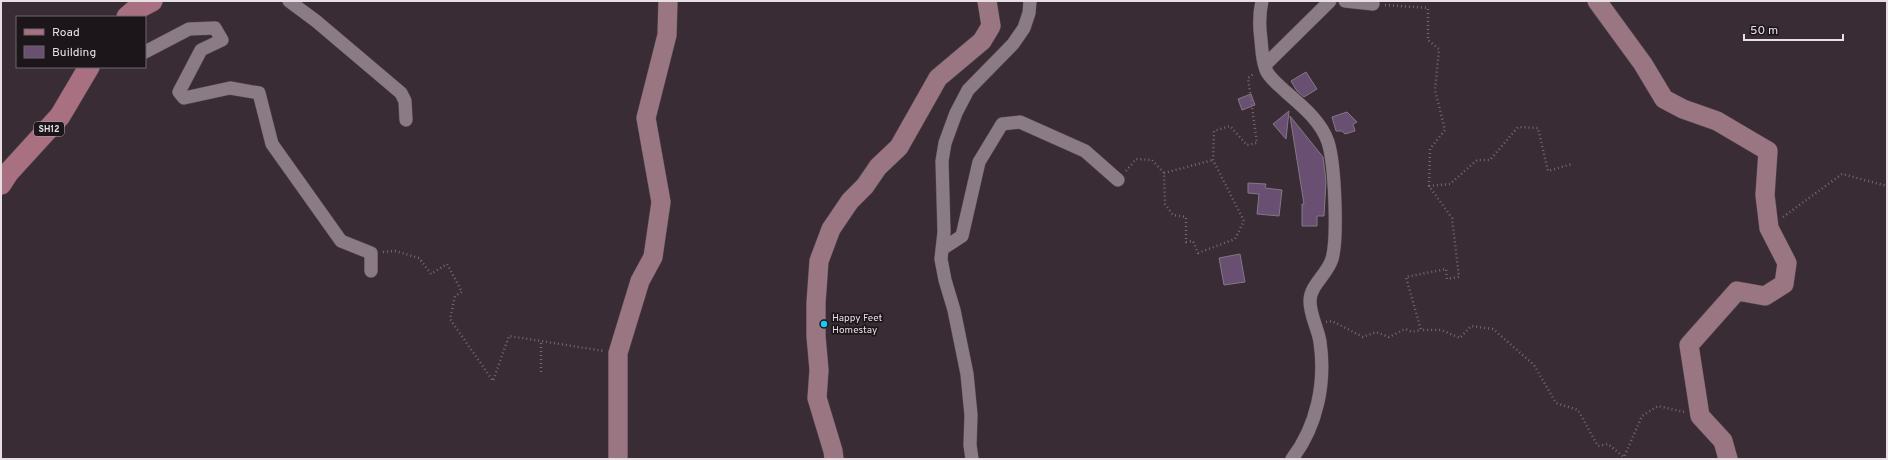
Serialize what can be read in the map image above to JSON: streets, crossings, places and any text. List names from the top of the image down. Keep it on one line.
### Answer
{"streets":{"main road":["SH12"]},"places":["Happy Feet Homestay"],"legend":["Road","Building"],"scale_bar":"50 m"}
